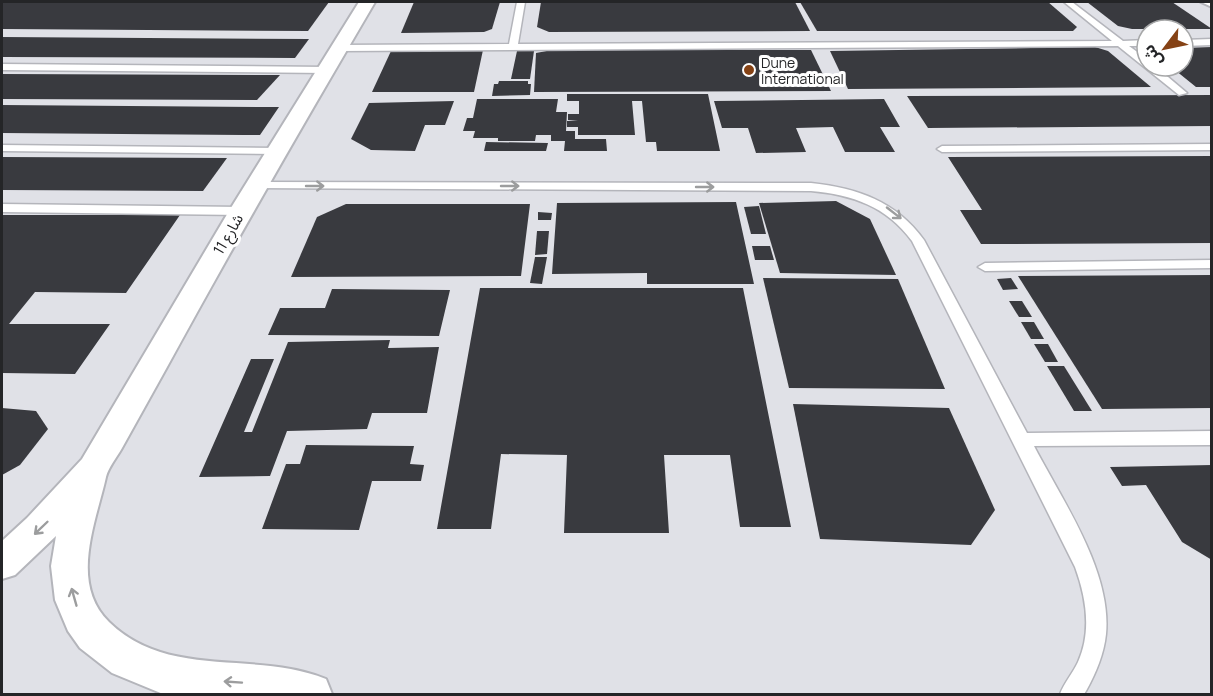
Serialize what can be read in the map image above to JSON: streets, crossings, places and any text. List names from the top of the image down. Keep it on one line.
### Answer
{"streets":{"street":["شارع 11"]},"places":["Dune International"],"north":"bottom left"}
